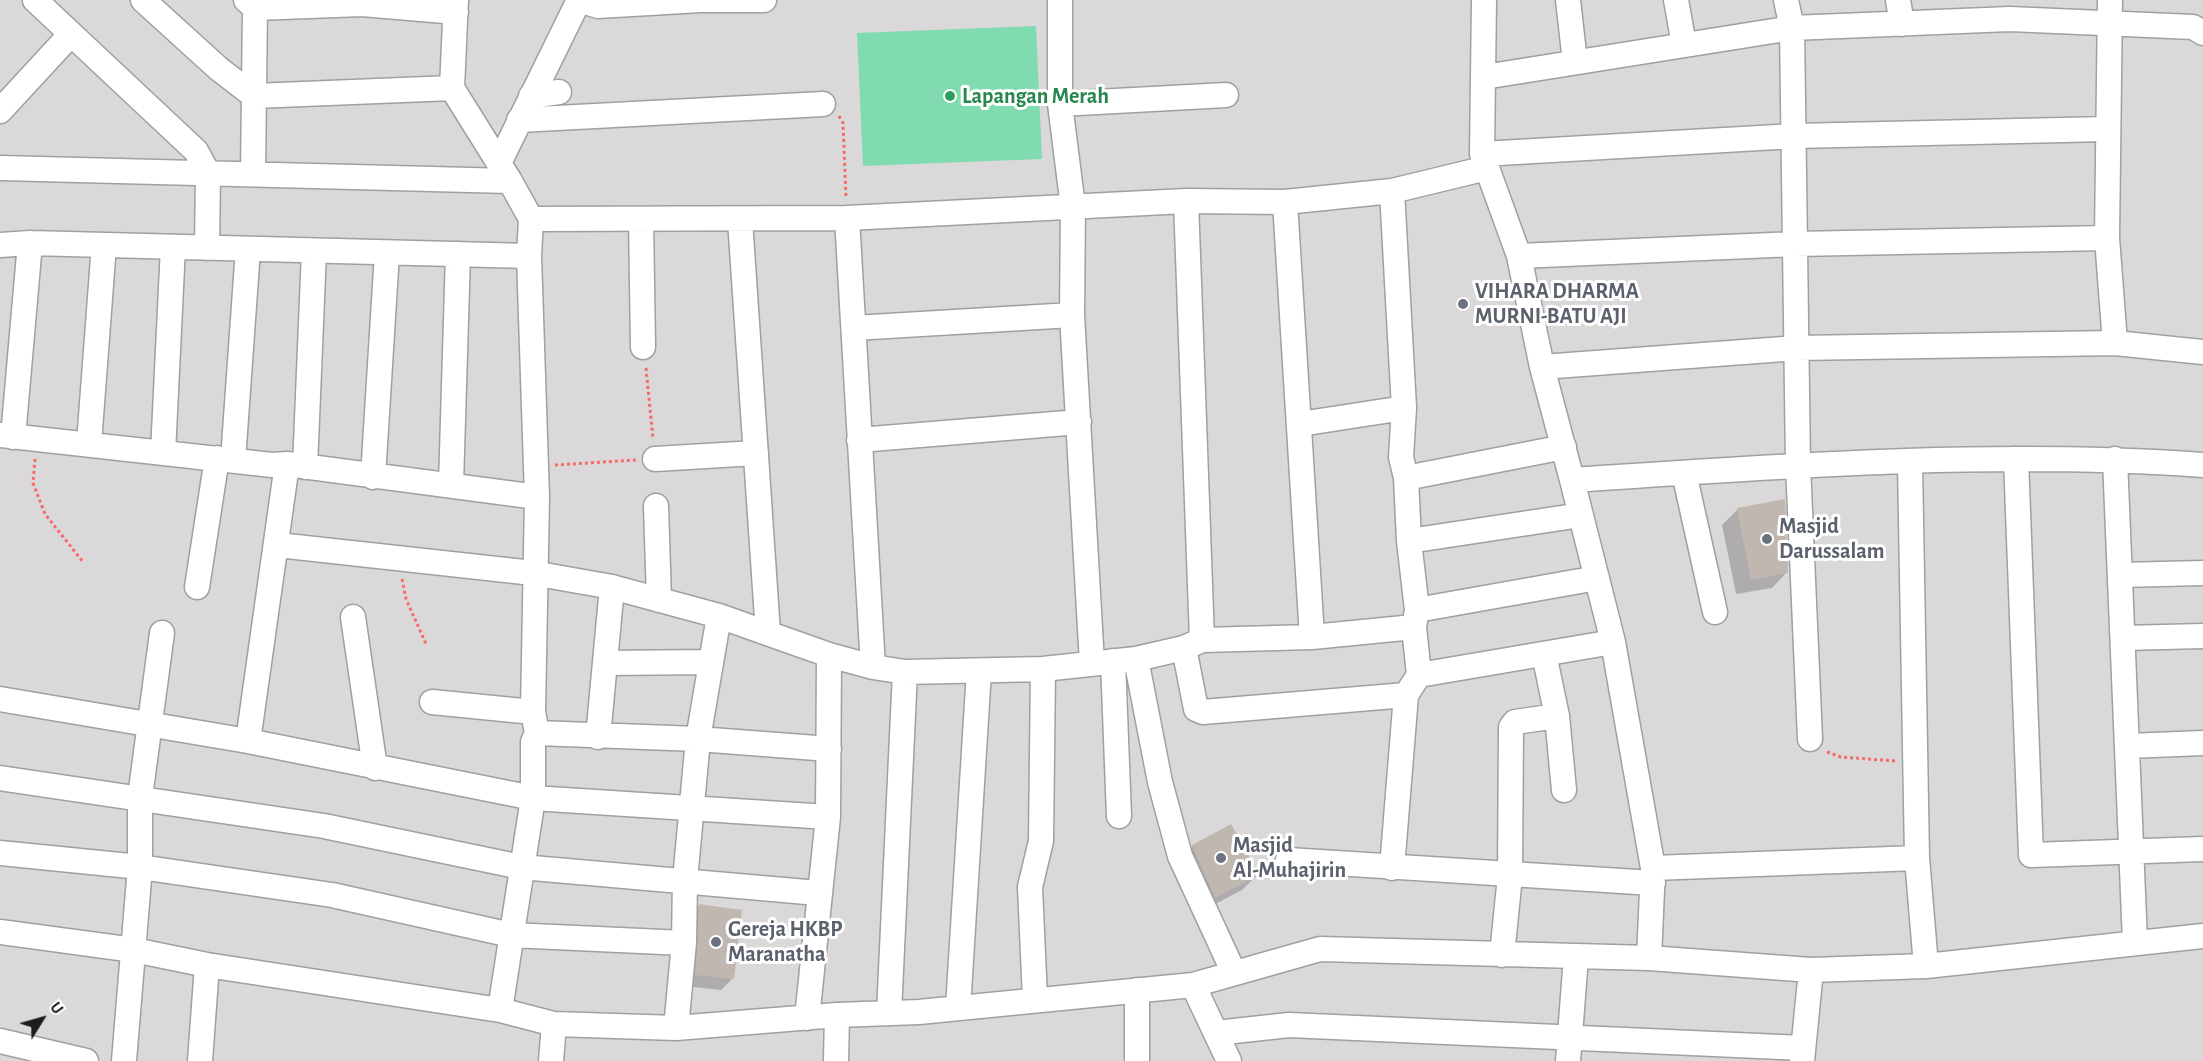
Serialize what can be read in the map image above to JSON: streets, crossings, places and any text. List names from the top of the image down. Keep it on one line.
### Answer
{"places":["Lapangan Merah","VIHARA DHARMA MURNI-BATU AJI","Masjid Darussalam","Masjid Al-Muhajirin","Gereja HKBP Maranatha"],"north":"top right"}
